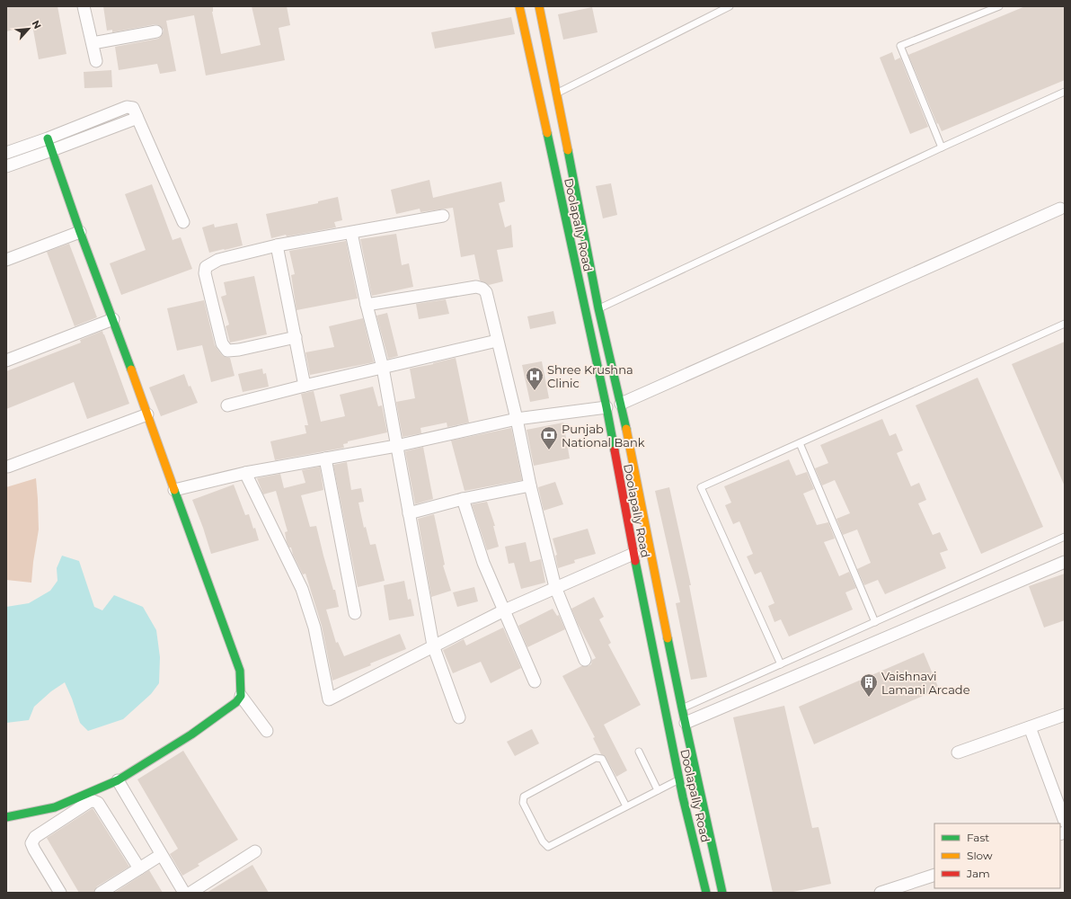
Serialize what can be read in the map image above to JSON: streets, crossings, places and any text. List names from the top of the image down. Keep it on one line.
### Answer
{"streets":{"main road":["Doolapally Road"]},"places":{"hospital":["Shree Krushna Clinic"],"bank":["Punjab National Bank"],"building":["Vaishnavi Lamani Arcade"]},"legend":["Fast","Slow","Jam"],"north":"top right"}
